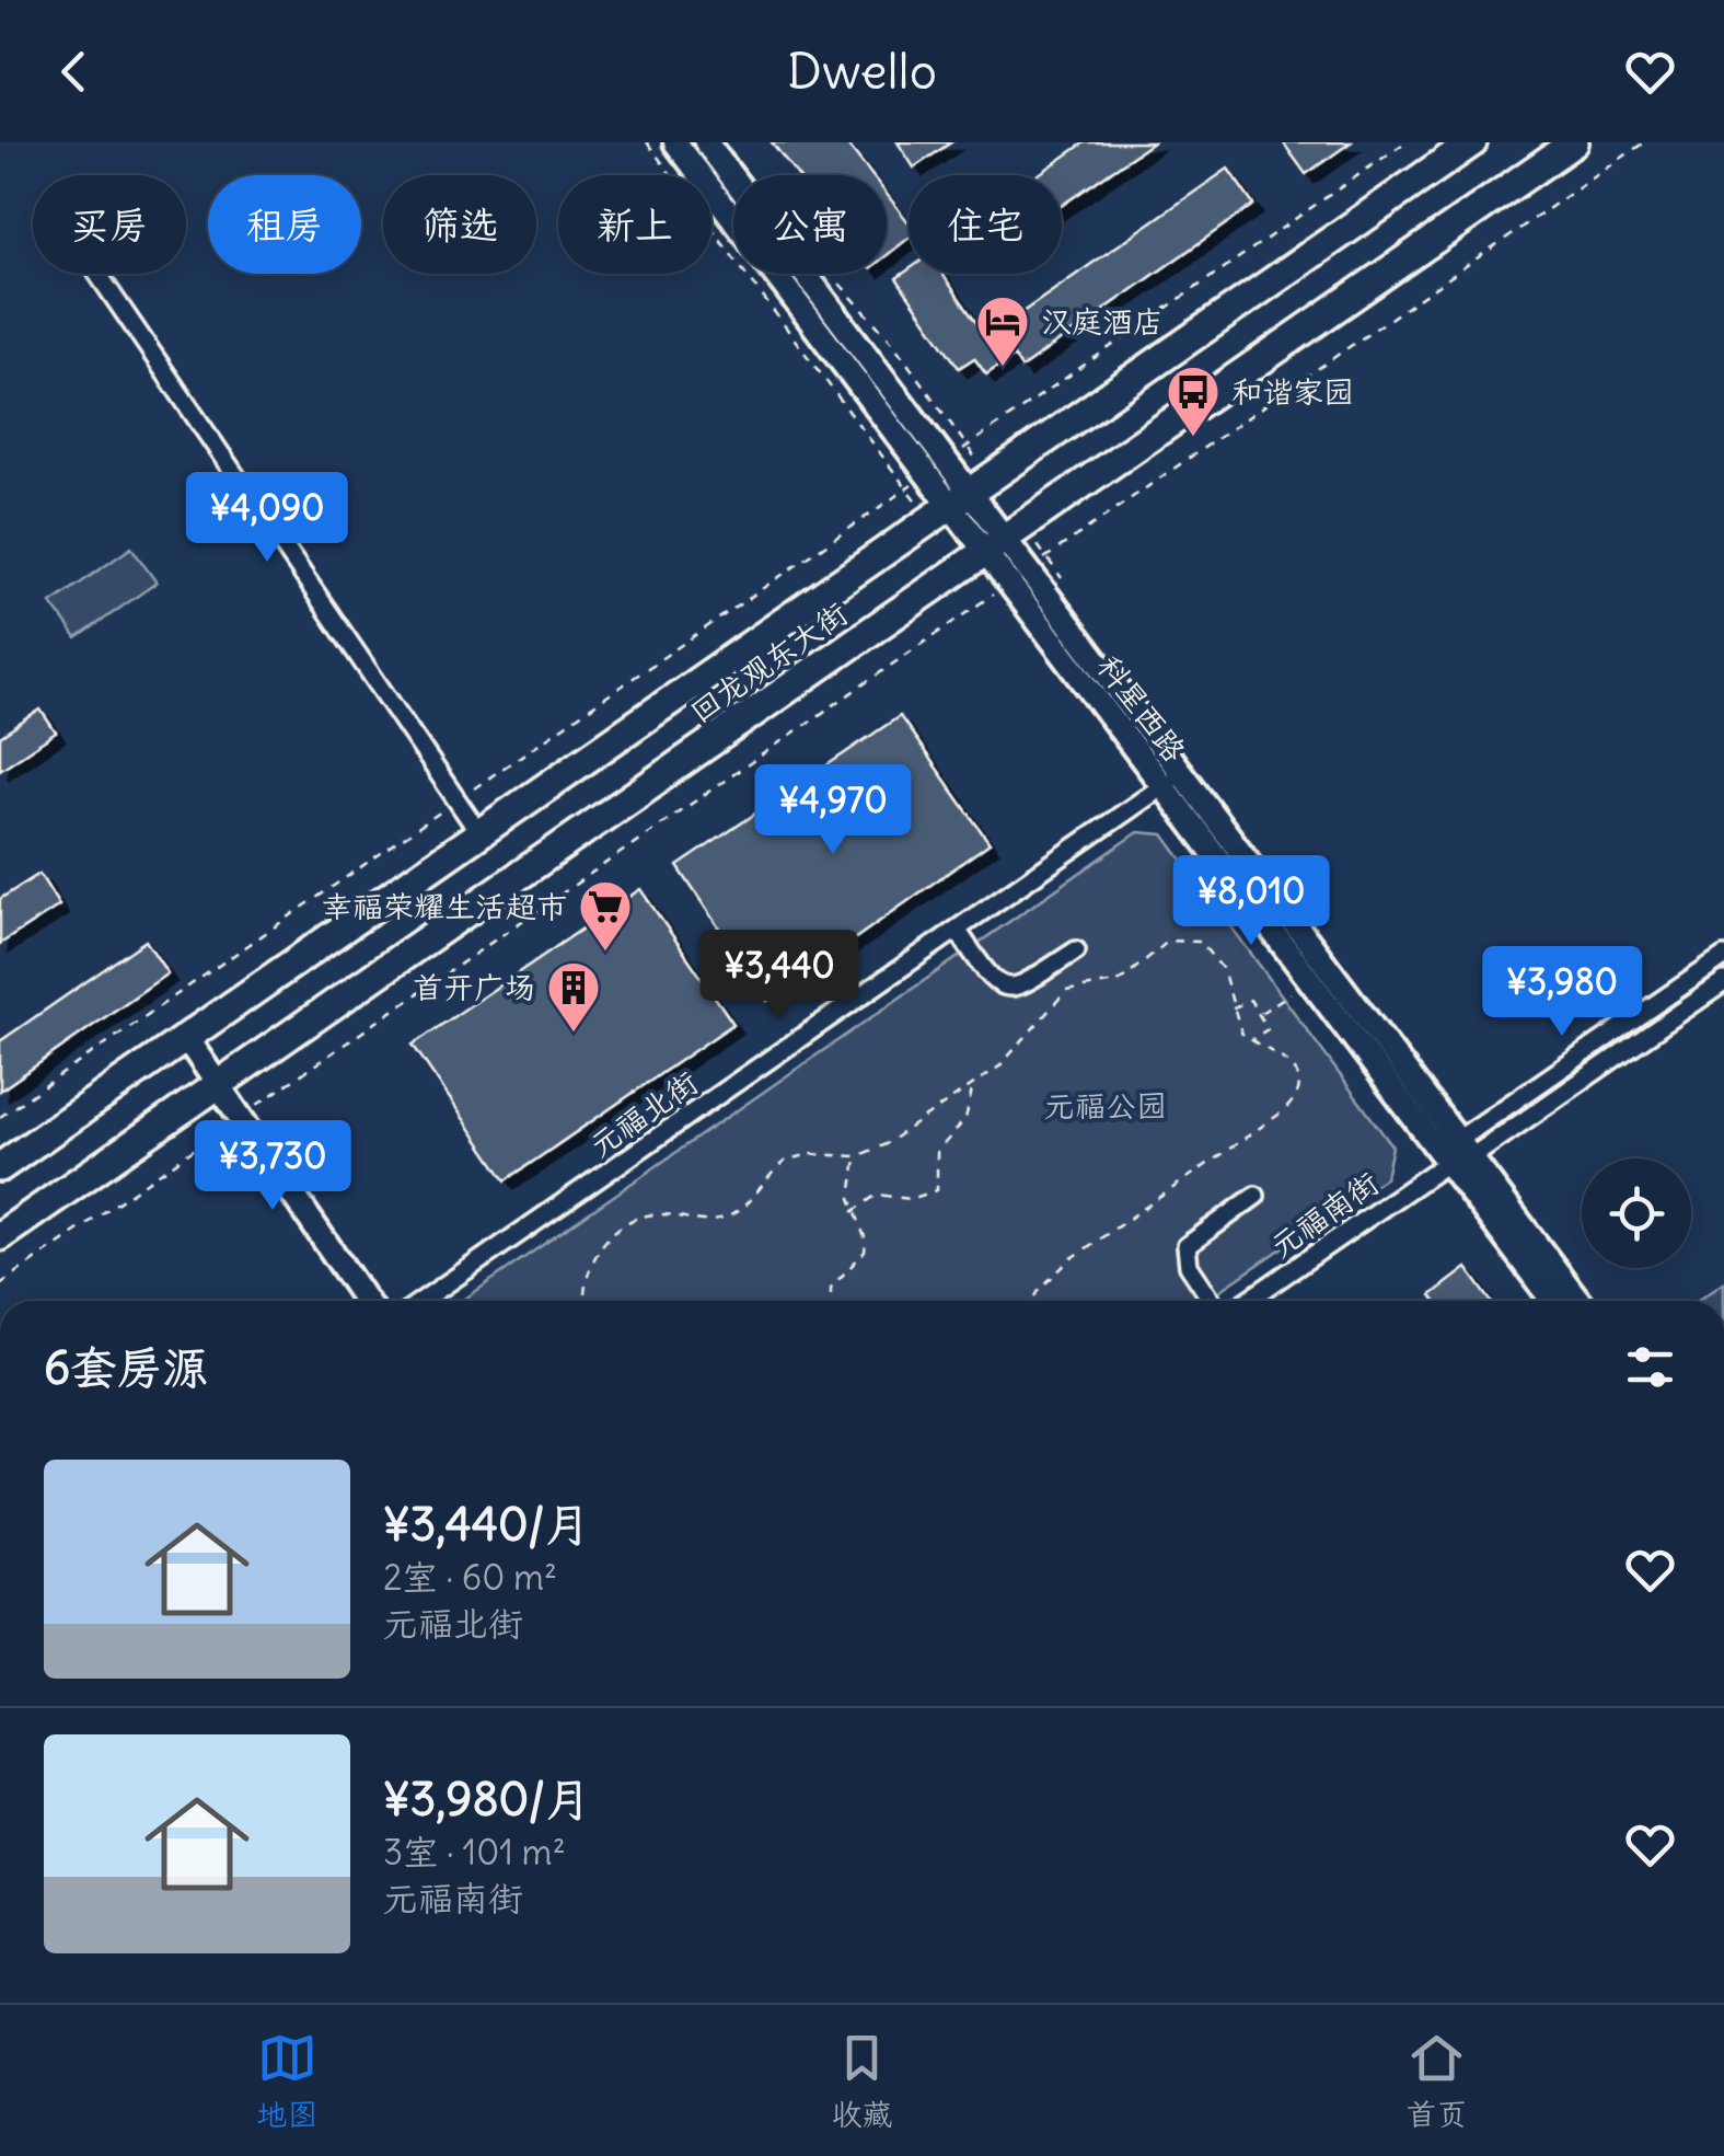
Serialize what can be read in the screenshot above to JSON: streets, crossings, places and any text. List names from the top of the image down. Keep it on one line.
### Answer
{"streets":{"main road":["回龙观东大街"],"street":["科星西路","元福北街","元福南街"]},"crossings":[["回龙观东大街","科星西路"],["科星西路","元福北街"],["科星西路","元福南街"]],"parks":["元福公园"],"places":{"hotel":["汉庭酒店"],"bus stop":["和谐家园"],"supermarket":["幸福荣耀生活超市"],"building":["首开广场"]},"page":{"header":"Dwello","chip":["买房","租房","筛选","新上","公寓","住宅"],"price":["¥4,090","¥4,970","¥8,010","¥3,440","¥3,980","¥3,730"],"heading":"6套房源","list":[{"name":"¥3,440/月","note":"2室 · 60 m² · 元福北街"},{"name":"¥3,980/月","note":"3室 · 101 m² · 元福南街"}],"tabs":["地图","收藏","首页"]}}
